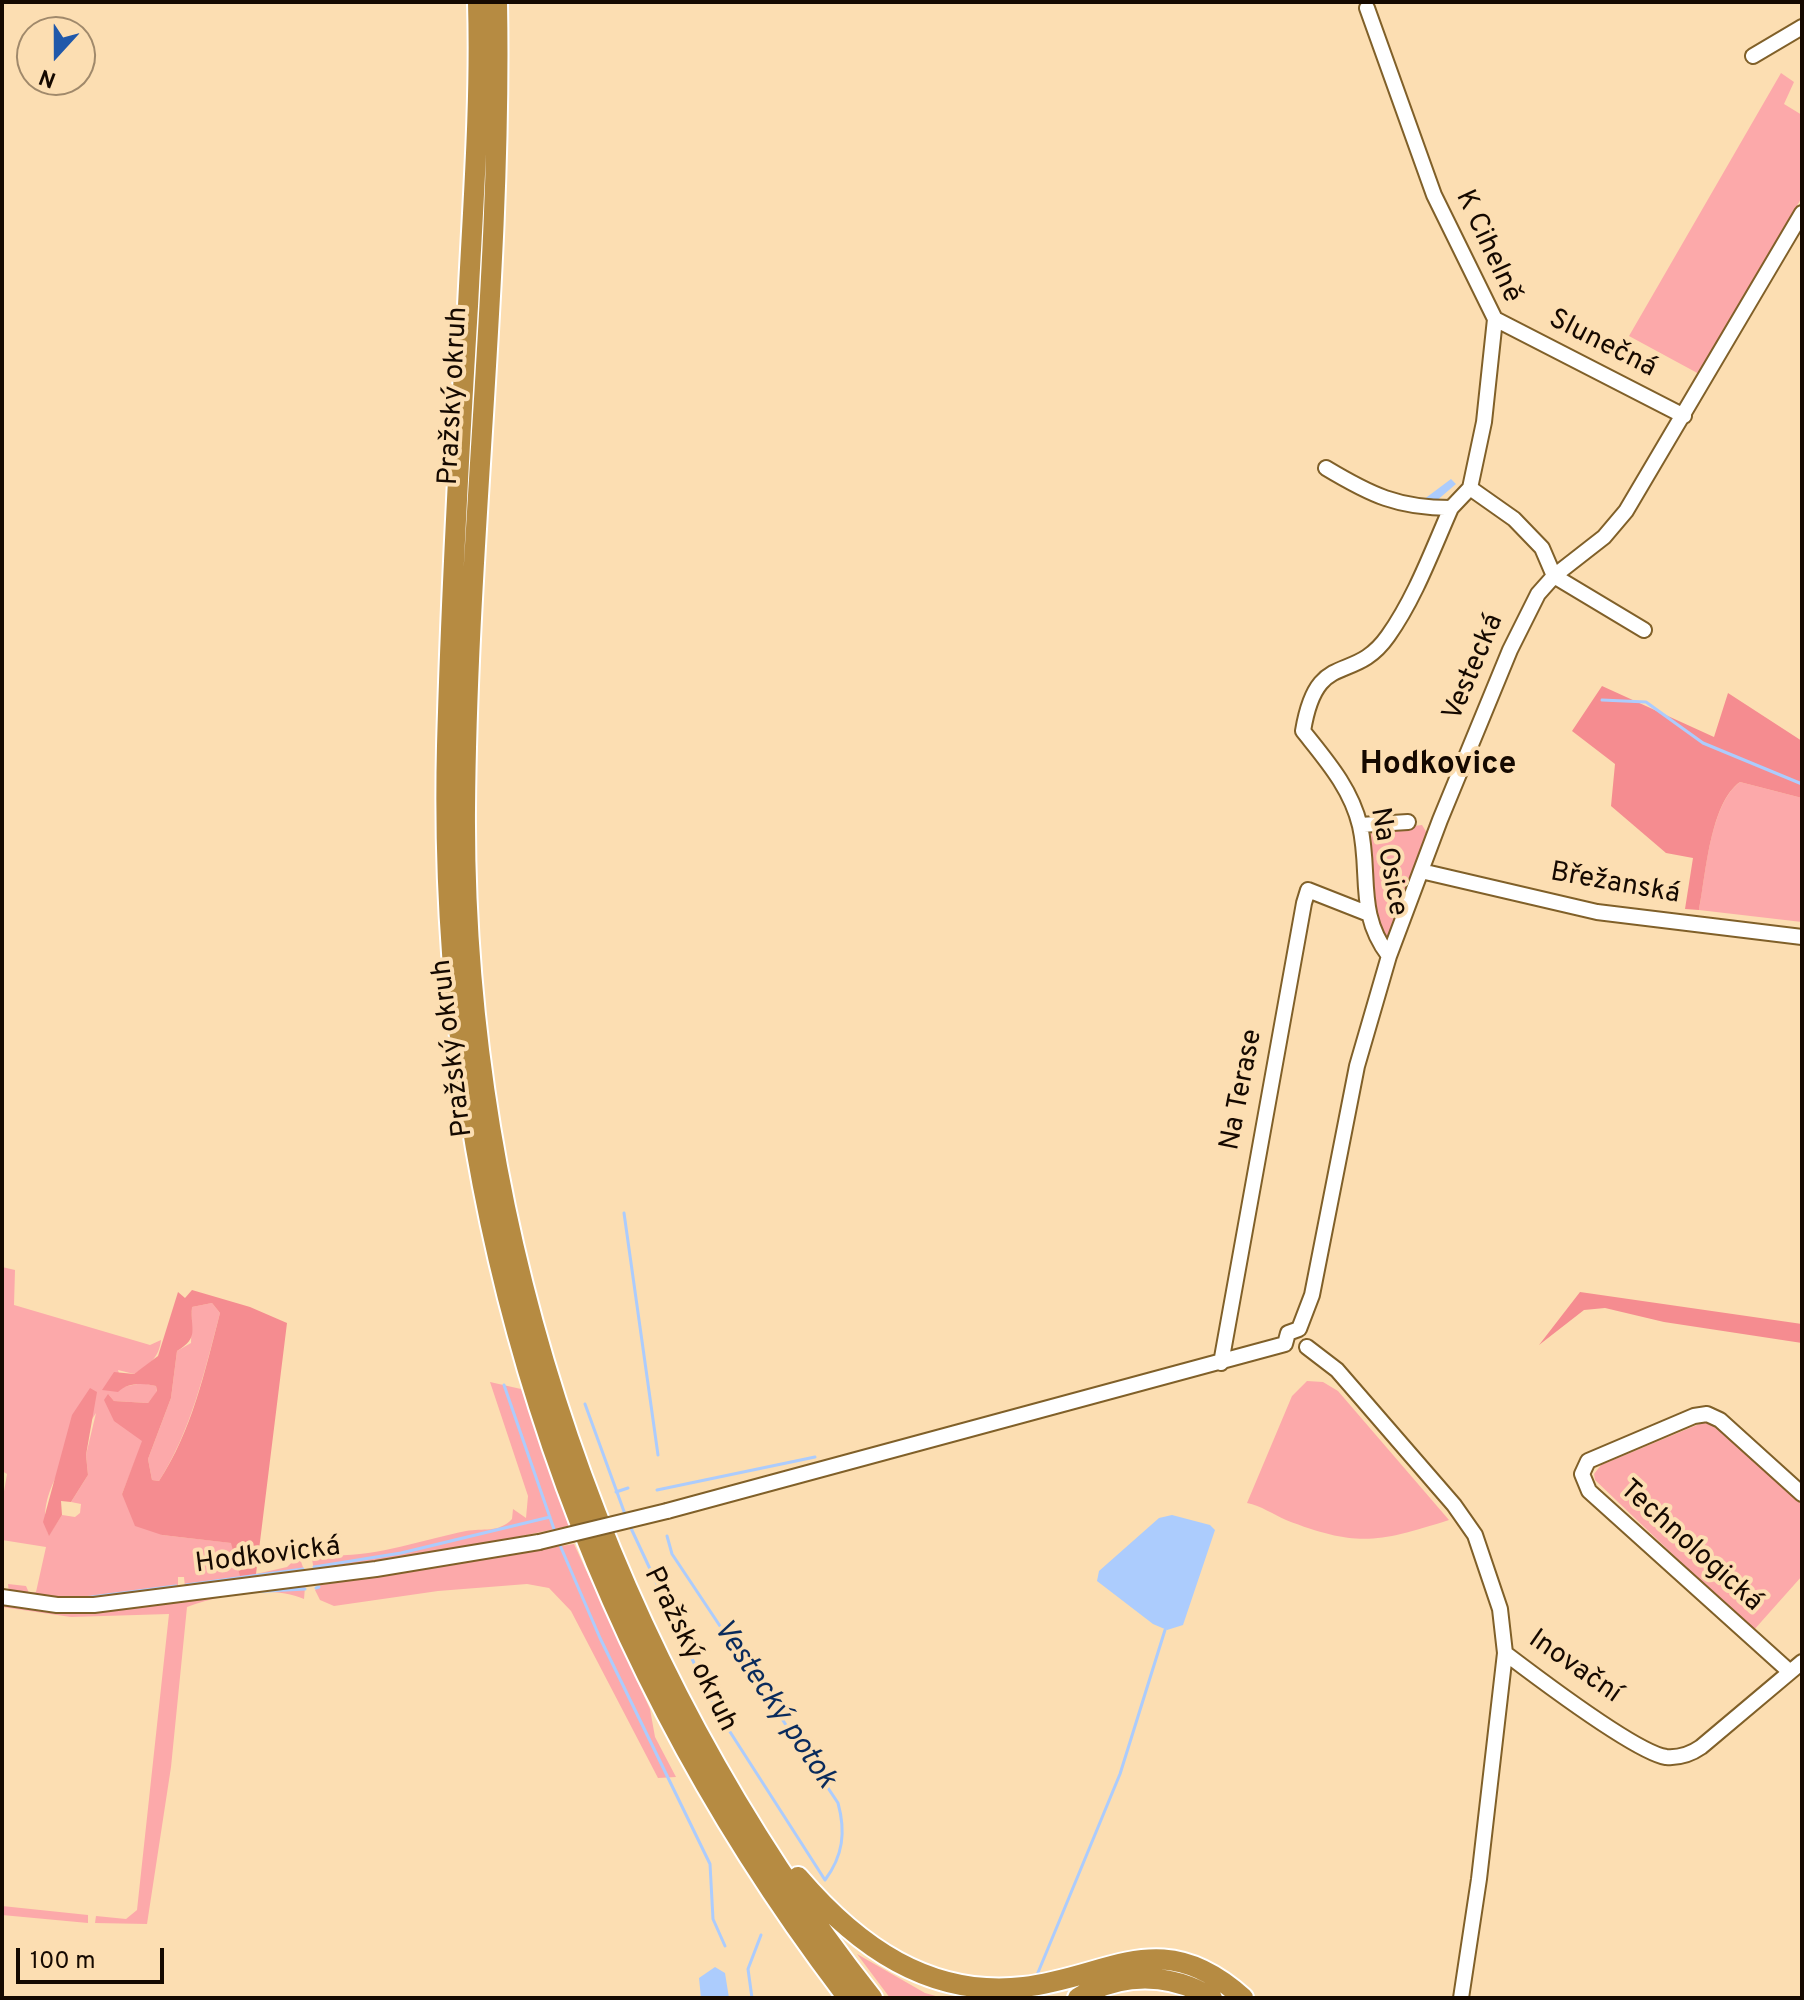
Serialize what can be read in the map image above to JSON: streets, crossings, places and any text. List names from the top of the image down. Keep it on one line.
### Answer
{"streets":{"highway":["Pražský okruh"],"street":["K Cihelně","Slunečná","Vestecká","Na Osice","Břežanská","Na Terase","Technologická","Hodkovická","Inovační"]},"crossings":[["K Cihelně","Slunečná"],["K Cihelně","Na Osice"],["Slunečná","Vestecká"],["Vestecká","Na Osice"],["Vestecká","Břežanská"],["Vestecká","Inovační"],["Na Osice","Na Terase"],["Na Terase","Hodkovická"],["Technologická","Inovační"]],"districts":["Hodkovice"],"water":["Vestecký potok"],"scale_bar":"100 m","north":"bottom"}
